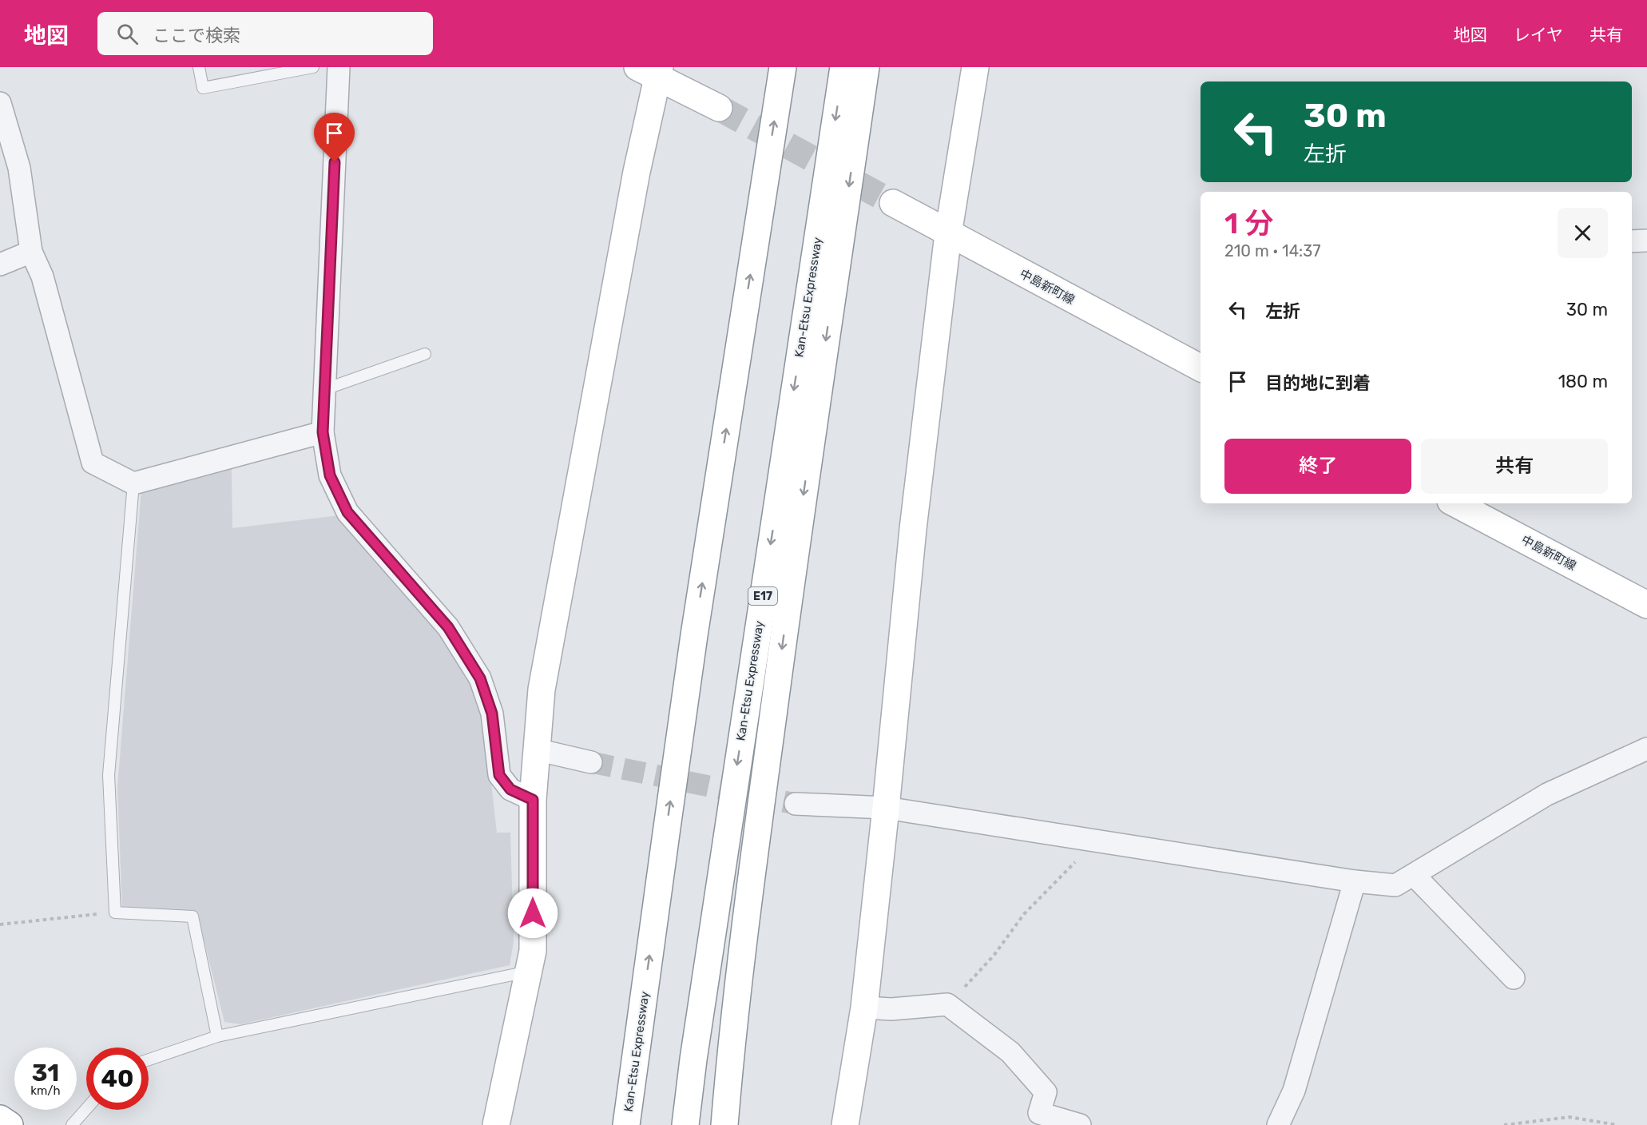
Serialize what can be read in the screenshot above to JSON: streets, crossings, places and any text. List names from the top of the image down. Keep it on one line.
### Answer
{"streets":{"main road":["中島新町線","Kan-Etsu Expressway","E17"]},"page":{"header":"地図","search":"ここで検索","nav":["地図","レイヤ","共有"],"turn":["30 m","左折"],"heading":["1 分","210 m · 14:37"],"list":[{"name":"左折","value":"30 m"},{"name":"目的地に到着","value":"180 m"}],"buttons":["終了","共有"],"speed":"31 km/h","limit":"40"}}
